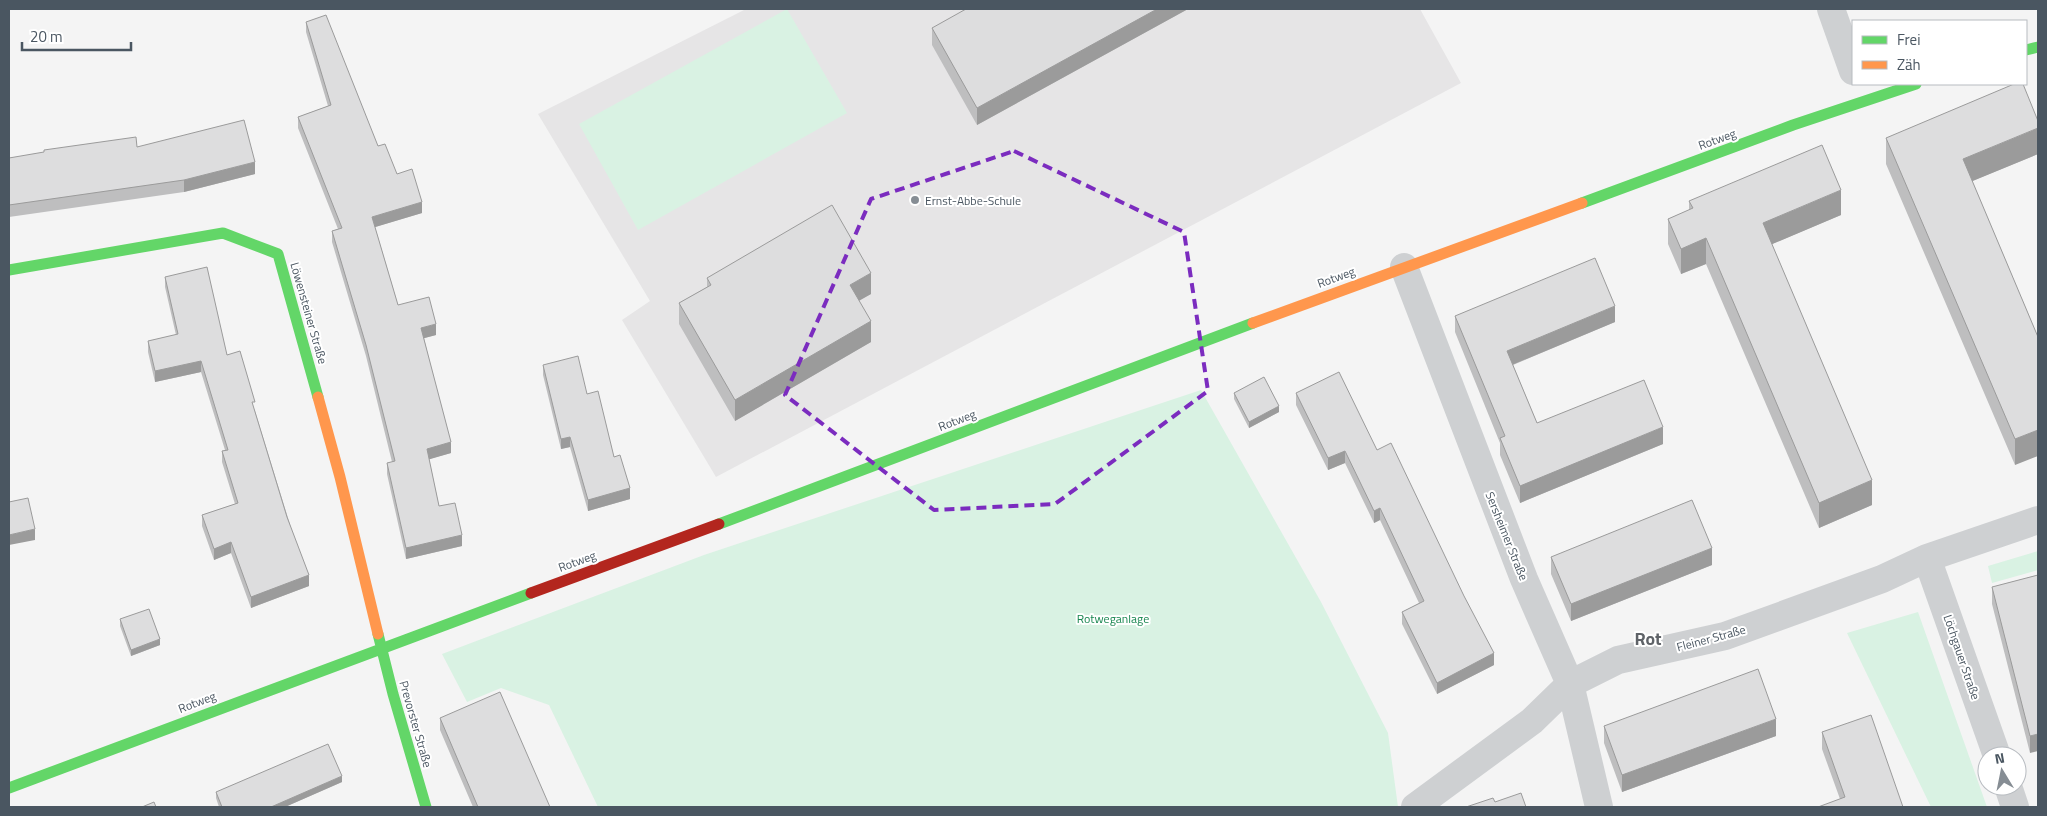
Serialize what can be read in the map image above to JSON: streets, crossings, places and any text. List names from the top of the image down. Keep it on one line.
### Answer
{"streets":{"main road":["Rotweg","Löwensteiner Straße","Prevorster Straße"],"street":["Sersheimer Straße","Fleiner Straße","Löchgauer Straße"]},"crossings":[["Rotweg","Löwensteiner Straße"],["Rotweg","Sersheimer Straße"],["Rotweg","Prevorster Straße"],["Löwensteiner Straße","Prevorster Straße"],["Sersheimer Straße","Fleiner Straße"],["Fleiner Straße","Löchgauer Straße"]],"districts":["Rot"],"parks":["Rotweganlage"],"places":["Ernst-Abbe-Schule"],"legend":["Frei","Zäh"],"scale_bar":"20 m","north":"top"}
